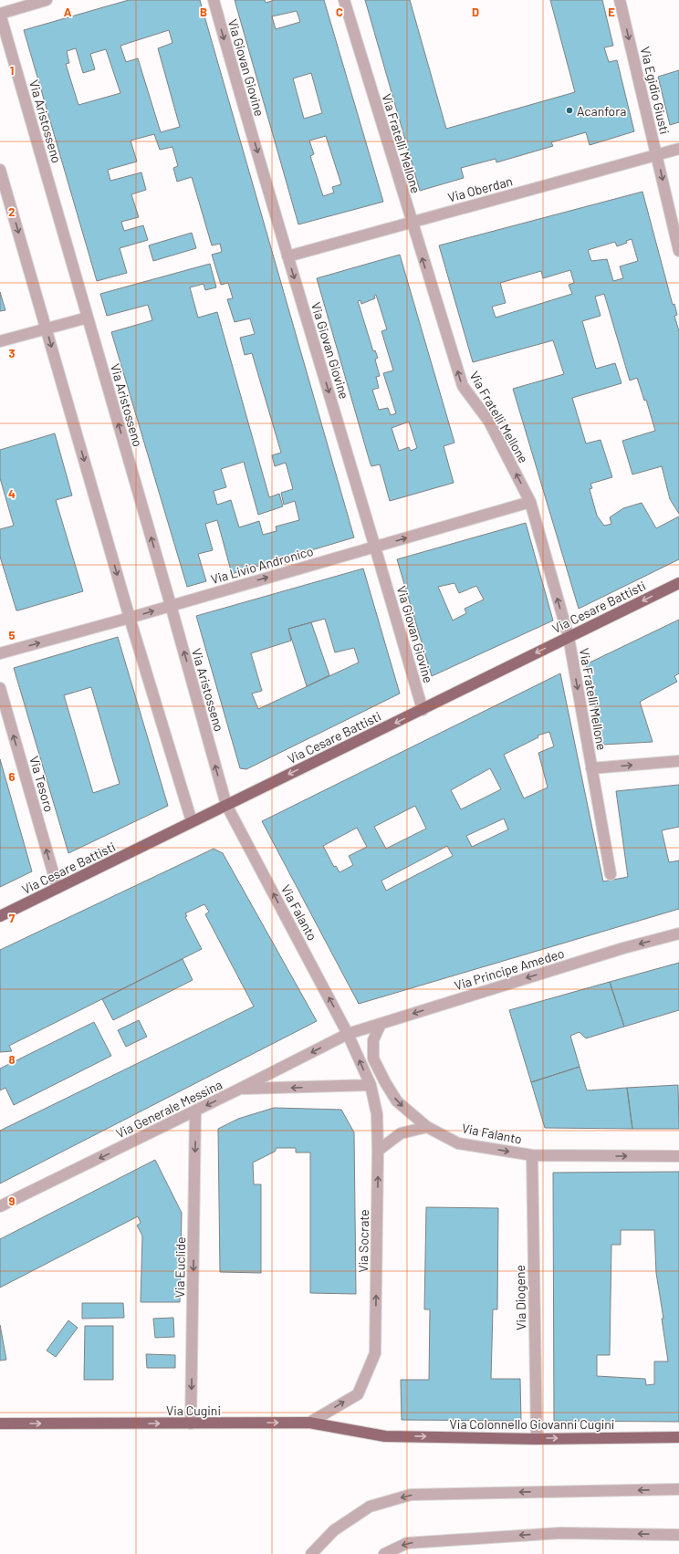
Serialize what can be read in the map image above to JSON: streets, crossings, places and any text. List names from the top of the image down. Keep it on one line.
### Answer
{"streets":{"main road":["Via Cesare Battisti","Via Cugini","Via Colonnello Giovanni Cugini"],"street":["Via Giovan Giovine","Via Egidio Giusti","Via Aristosseno","Via Fratelli Mellone","Via Oberdan","Via Livio Andronico","Via Tesoro","Via Falanto","Via Principe Amedeo","Via Generale Messina","Via Socrate","Via Euclide","Via Diogene"]},"crossings":[["Via Giovan Giovine","Via Oberdan"],["Via Giovan Giovine","Via Livio Andronico"],["Via Giovan Giovine","Via Cesare Battisti"],["Via Egidio Giusti","Via Oberdan"],["Via Aristosseno","Via Livio Andronico"],["Via Aristosseno","Via Cesare Battisti"],["Via Aristosseno","Via Falanto"],["Via Fratelli Mellone","Via Oberdan"],["Via Fratelli Mellone","Via Livio Andronico"],["Via Fratelli Mellone","Via Cesare Battisti"],["Via Cesare Battisti","Via Tesoro"],["Via Cesare Battisti","Via Falanto"],["Via Falanto","Via Principe Amedeo"],["Via Falanto","Via Generale Messina"],["Via Falanto","Via Socrate"],["Via Falanto","Via Diogene"],["Via Principe Amedeo","Via Generale Messina"],["Via Principe Amedeo","Via Socrate"],["Via Generale Messina","Via Socrate"],["Via Generale Messina","Via Euclide"],["Via Socrate","Via Cugini"],["Via Euclide","Via Cugini"],["Via Diogene","Via Colonnello Giovanni Cugini"],["Via Cugini","Via Colonnello Giovanni Cugini"]],"one_way":["Via Giovan Giovine","Via Egidio Giusti","Via Livio Andronico","Via Cesare Battisti","Via Tesoro","Via Principe Amedeo","Via Socrate","Via Euclide","Via Cugini","Via Colonnello Giovanni Cugini"],"places":["Acanfora"],"grid":{"columns":["A","B","C","D","E"],"rows":["1","2","3","4","5","6","7","8","9"]}}
